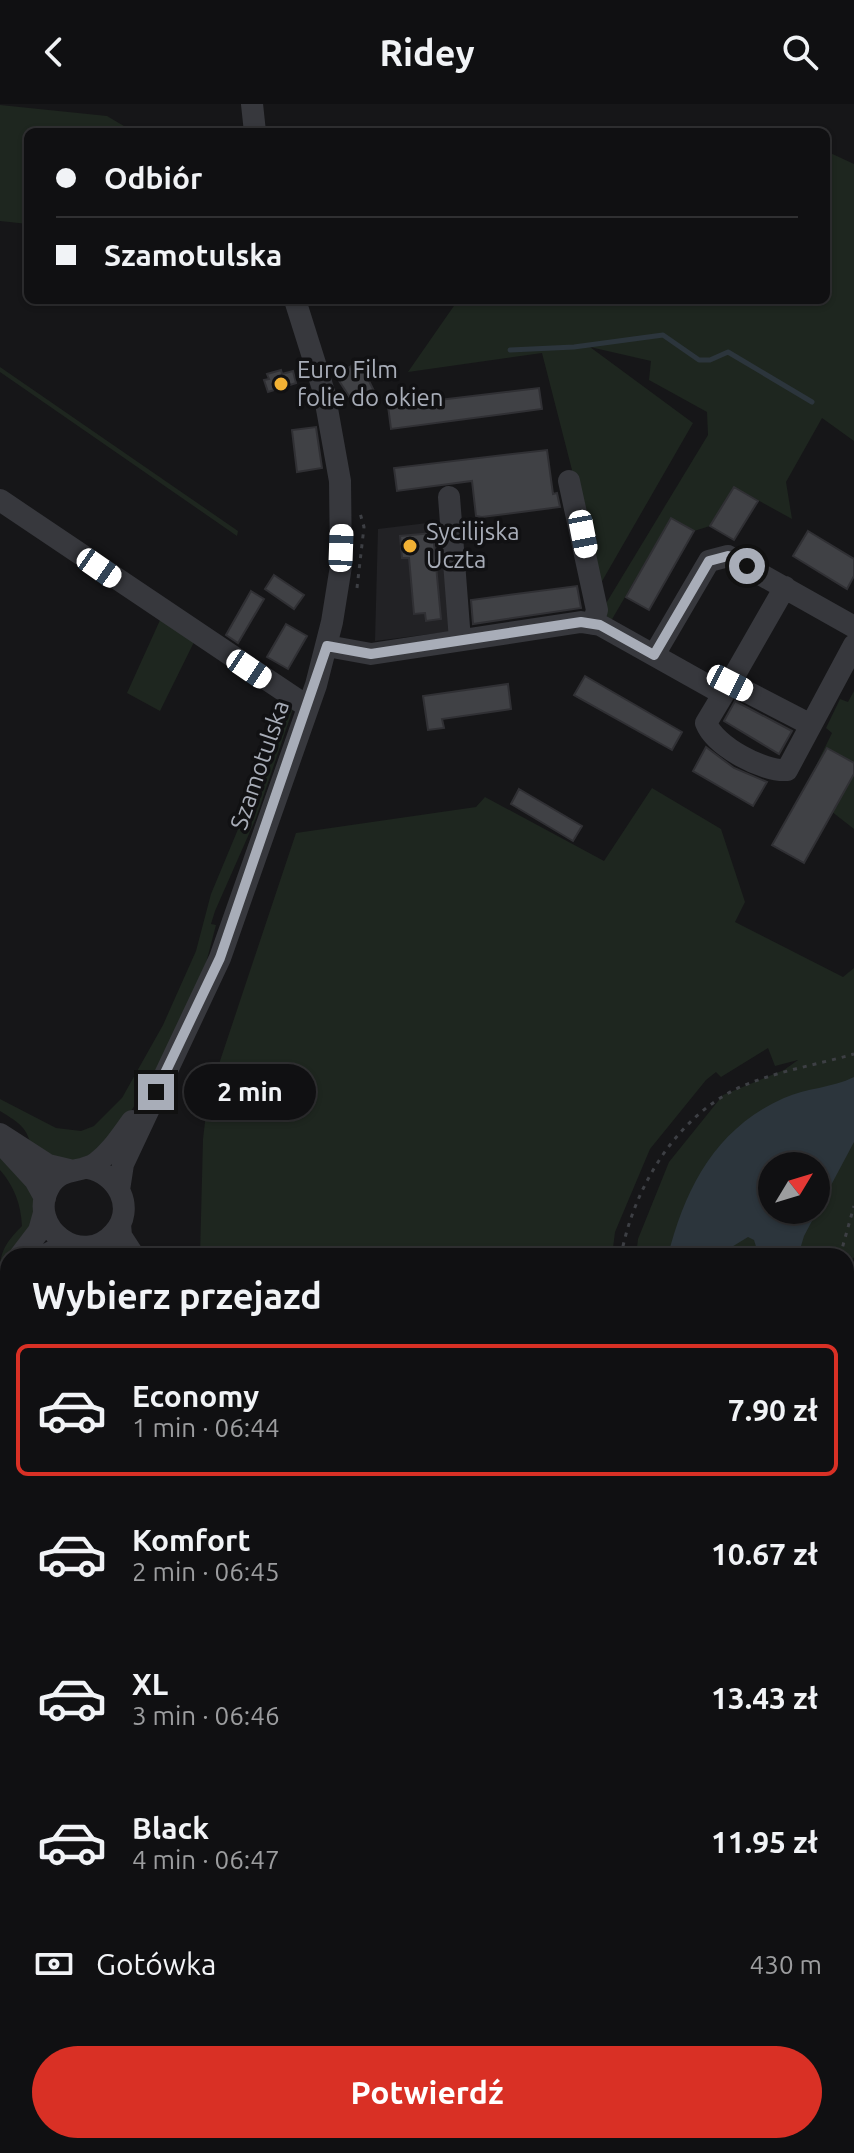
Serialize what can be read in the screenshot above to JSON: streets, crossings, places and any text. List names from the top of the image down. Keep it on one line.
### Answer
{"streets":{"street":["Szamotulska"]},"places":["Euro Film folie do okien","Sycilijska Uczta"],"north":"top right","page":{"header":"Ridey","banner":["Odbiór","Szamotulska"],"bubble":"2 min","heading":"Wybierz przejazd","list":[{"name":"Economy","note":"1 min · 06:44","value":"7.90 zł"},{"name":"Komfort","note":"2 min · 06:45","value":"10.67 zł"},{"name":"XL","note":"3 min · 06:46","value":"13.43 zł"},{"name":"Black","note":"4 min · 06:47","value":"11.95 zł"}],"pay":["Gotówka","430 m"],"buttons":"Potwierdź"}}
